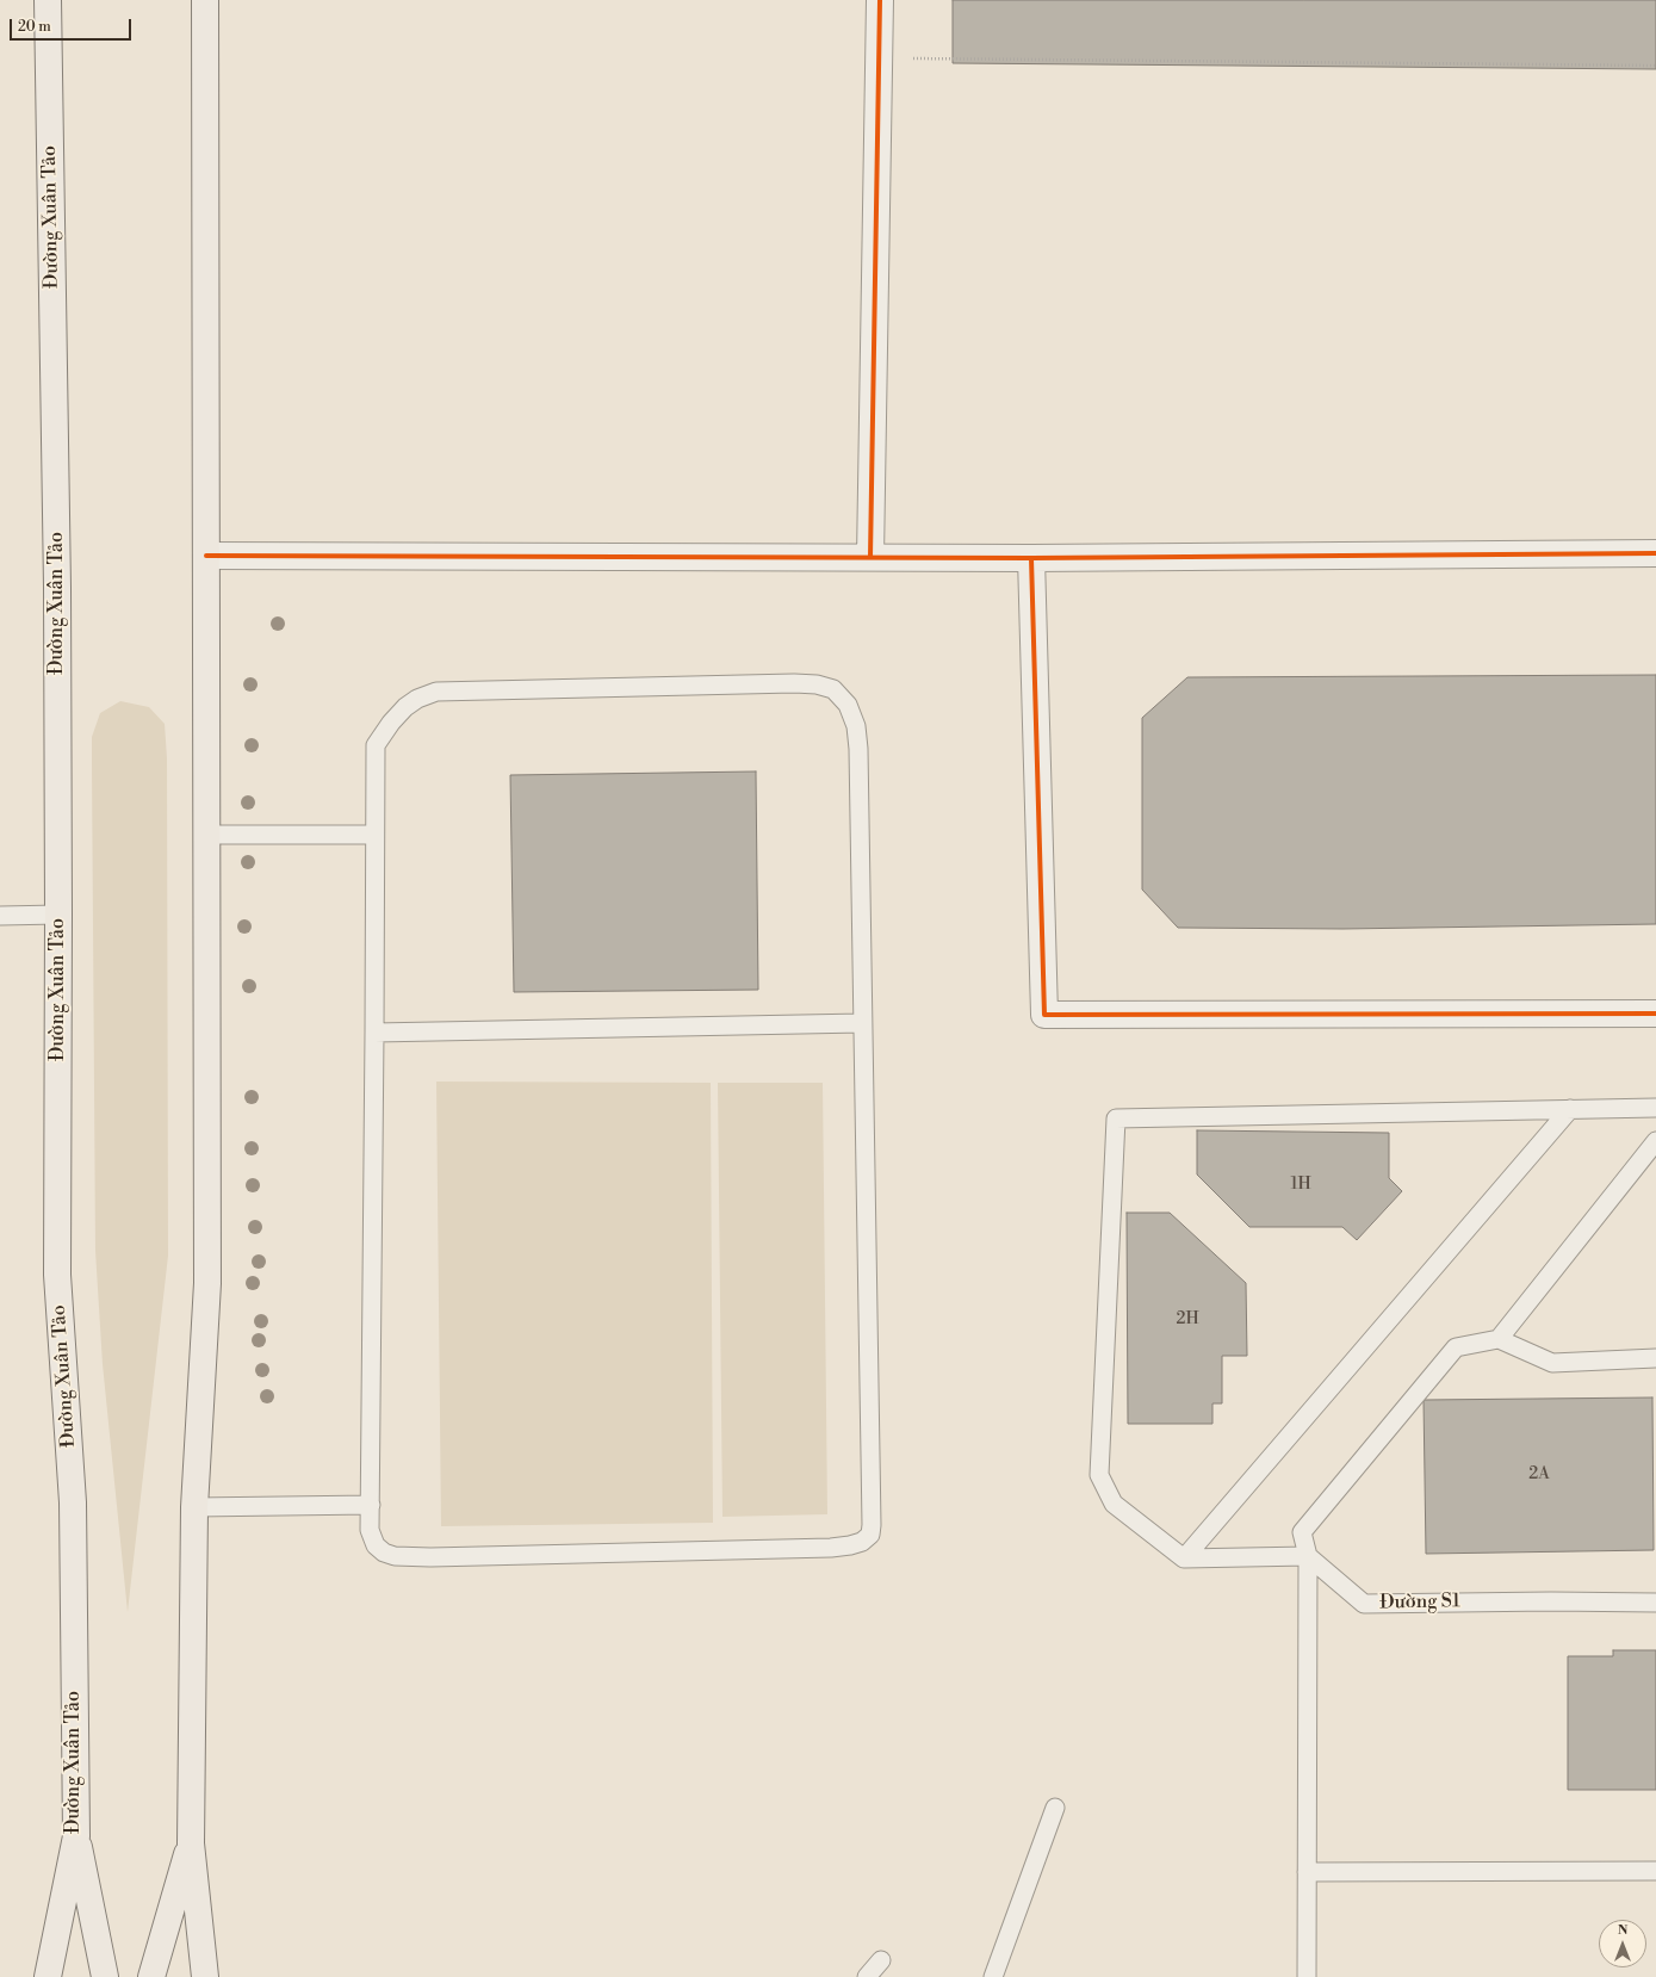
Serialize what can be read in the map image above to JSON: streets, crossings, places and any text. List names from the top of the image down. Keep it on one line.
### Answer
{"streets":{"main road":["Đường Xuân Tảo"],"lane":["Đường S1"]},"house_numbers":["1H","2H","2A"],"scale_bar":"20 m","north":"top"}
